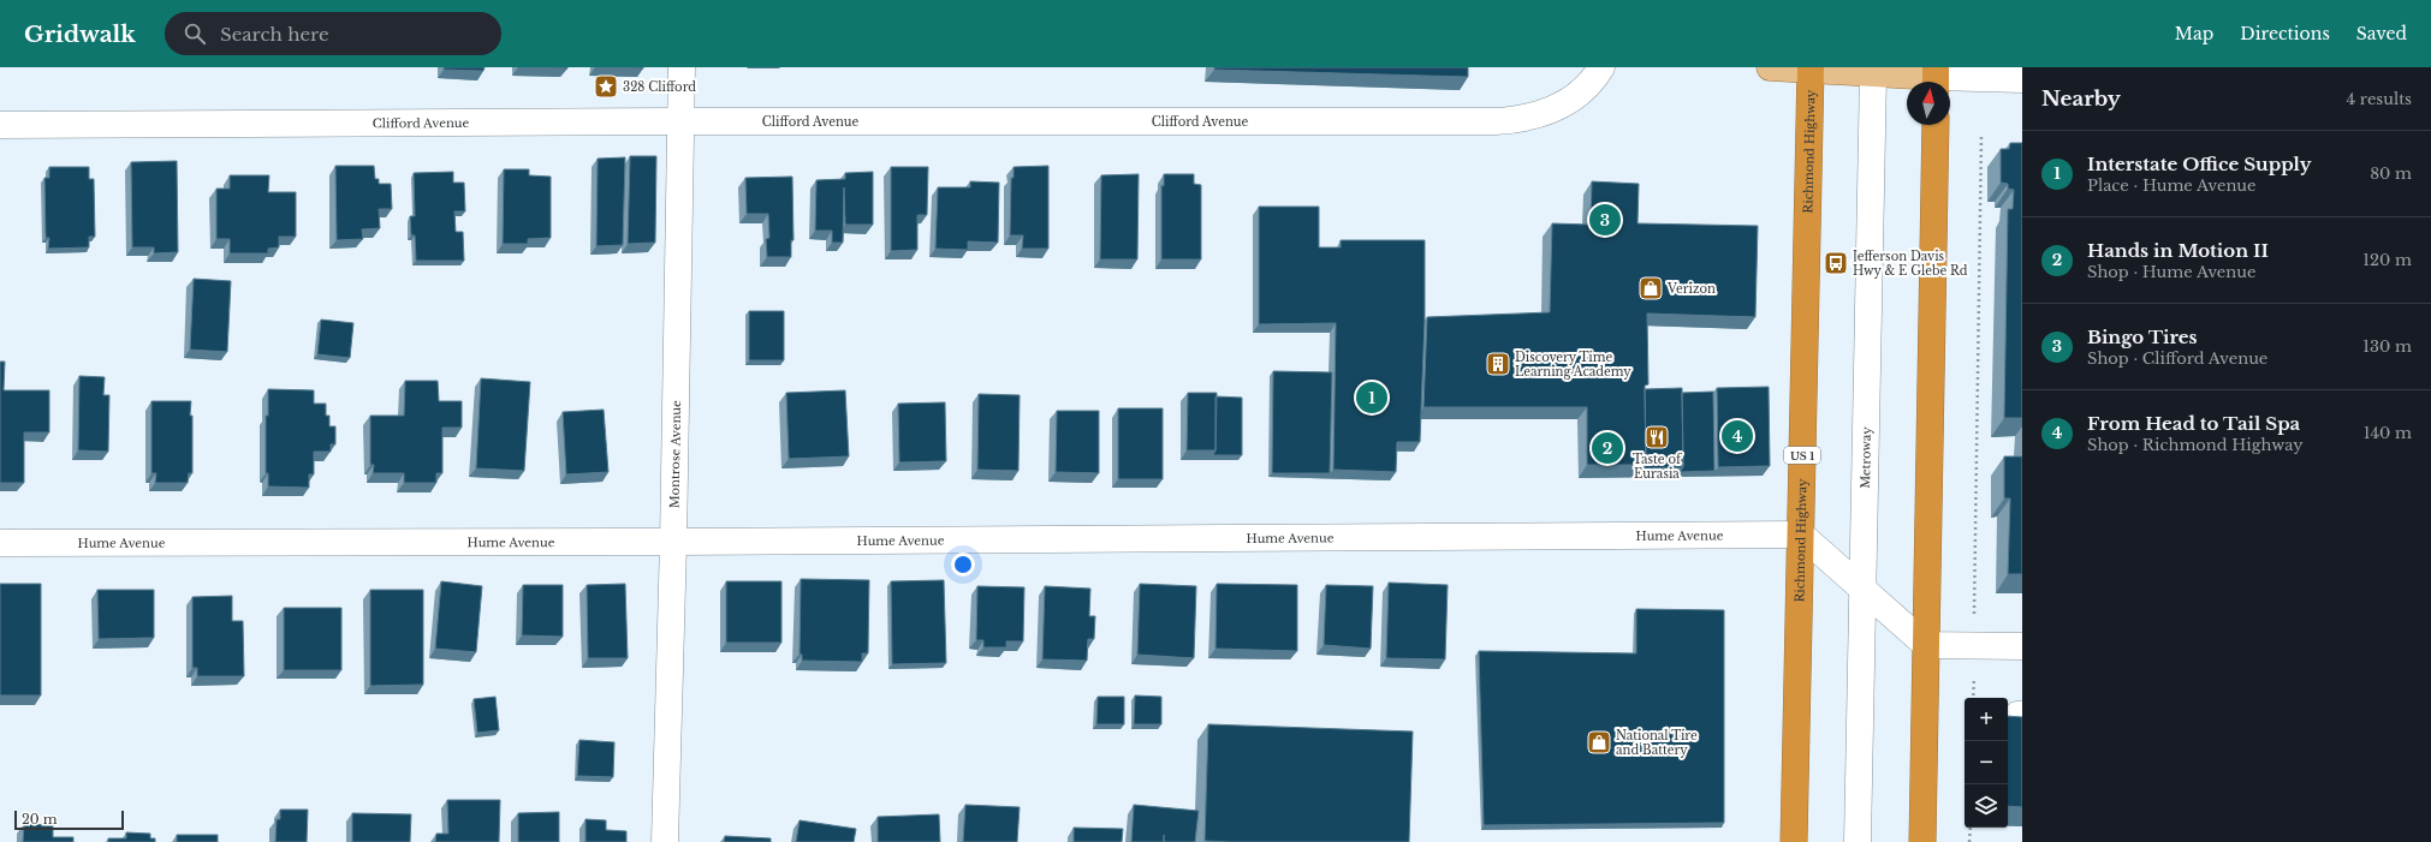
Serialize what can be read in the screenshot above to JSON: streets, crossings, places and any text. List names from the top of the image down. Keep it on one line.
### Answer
{"streets":{"highway":["Richmond Highway","US 1"],"street":["Clifford Avenue","Montrose Avenue","Metroway","Hume Avenue"]},"crossings":[["Clifford Avenue","Montrose Avenue"],["Richmond Highway","Hume Avenue"],["Montrose Avenue","Hume Avenue"]],"places":{"place":["328 Clifford"],"bus stop":["Jefferson Davis Hwy & E Glebe Rd"],"shop":["Verizon","National Tire and Battery"],"building":["Discovery Time Learning Academy"],"restaurant":["Taste of Eurasia"]},"scale_bar":"20 m","north":"top","page":{"header":"Gridwalk","search":"Search here","nav":["Map","Directions","Saved"],"heading":["Nearby","4 results"],"list":[{"mark":"1","name":"Interstate Office Supply","note":"Place · Hume Avenue","value":"80 m"},{"mark":"2","name":"Hands in Motion II","note":"Shop · Hume Avenue","value":"120 m"},{"mark":"3","name":"Bingo Tires","note":"Shop · Clifford Avenue","value":"130 m"},{"mark":"4","name":"From Head to Tail Spa","note":"Shop · Richmond Highway","value":"140 m"}],"pins":["3","1","4","2"],"map_buttons":["+","−"],"scale":"20 m"}}
